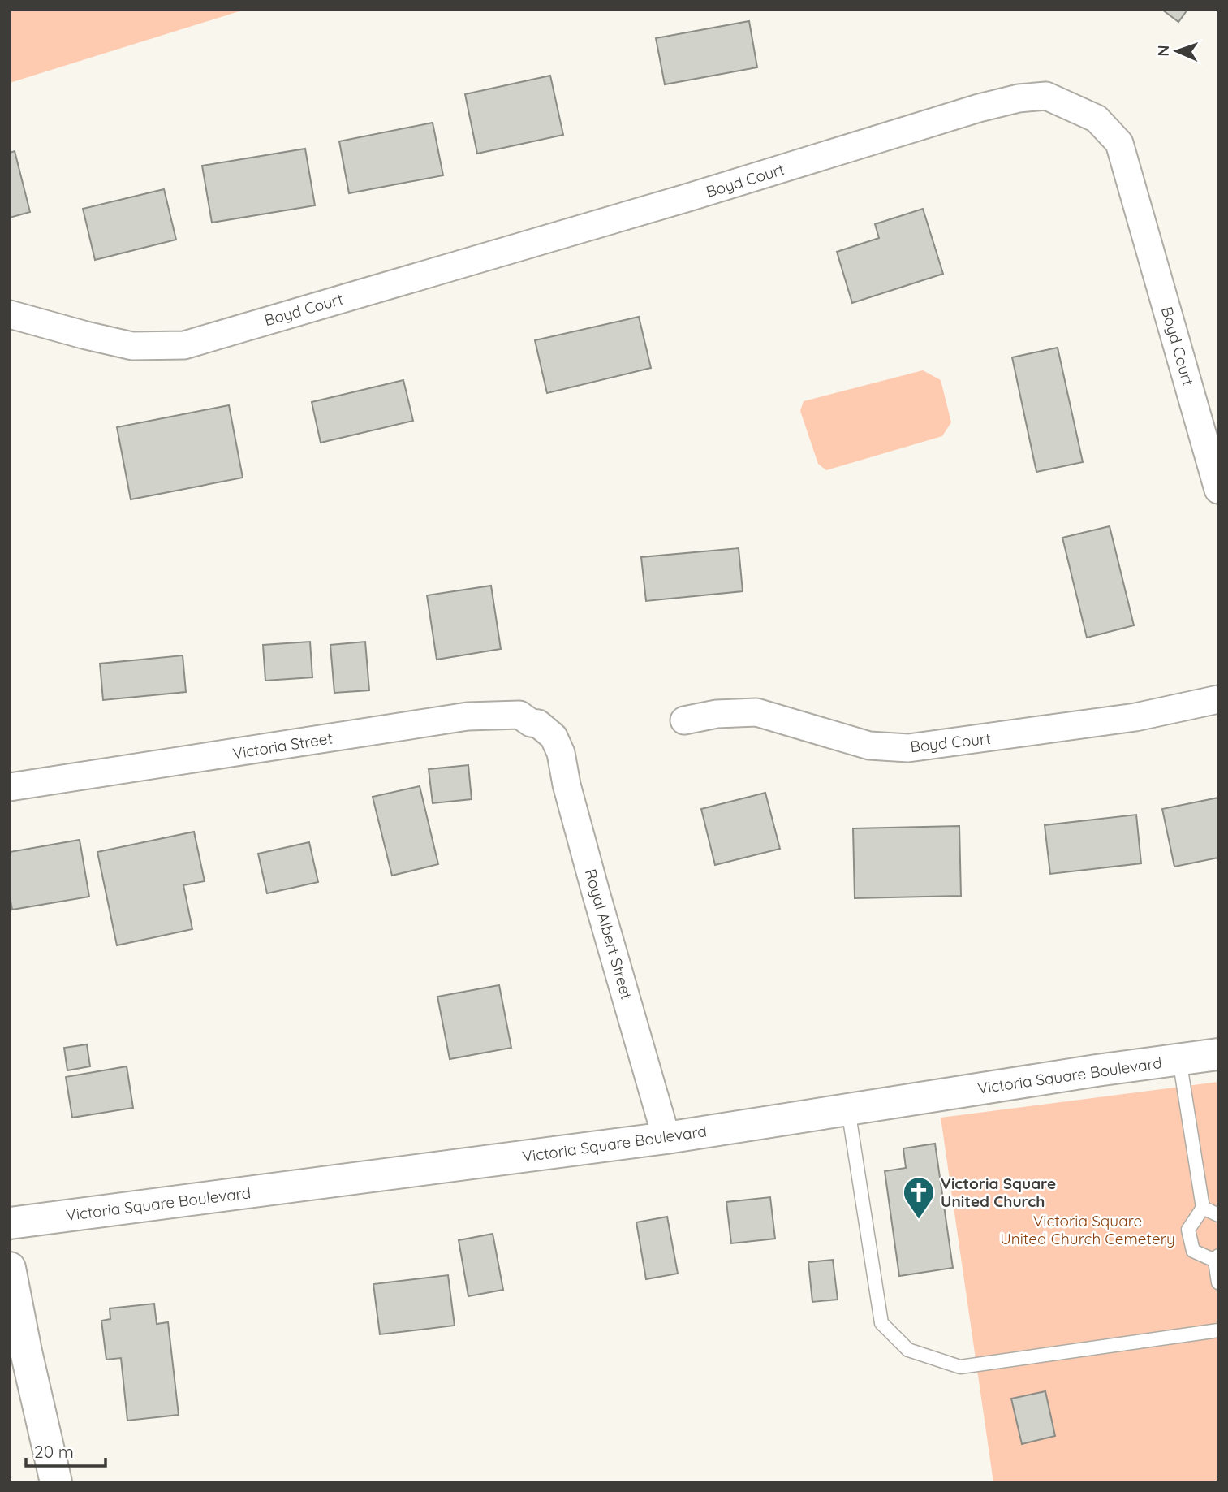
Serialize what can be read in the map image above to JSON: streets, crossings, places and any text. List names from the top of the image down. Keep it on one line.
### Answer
{"streets":{"street":["Boyd Court","Victoria Street","Royal Albert Street","Victoria Square Boulevard"]},"crossings":[["Victoria Street","Royal Albert Street"],["Royal Albert Street","Victoria Square Boulevard"]],"parks":["Victoria Square United Church Cemetery"],"places":{"church":["Victoria Square United Church"]},"scale_bar":"20 m","north":"left"}
